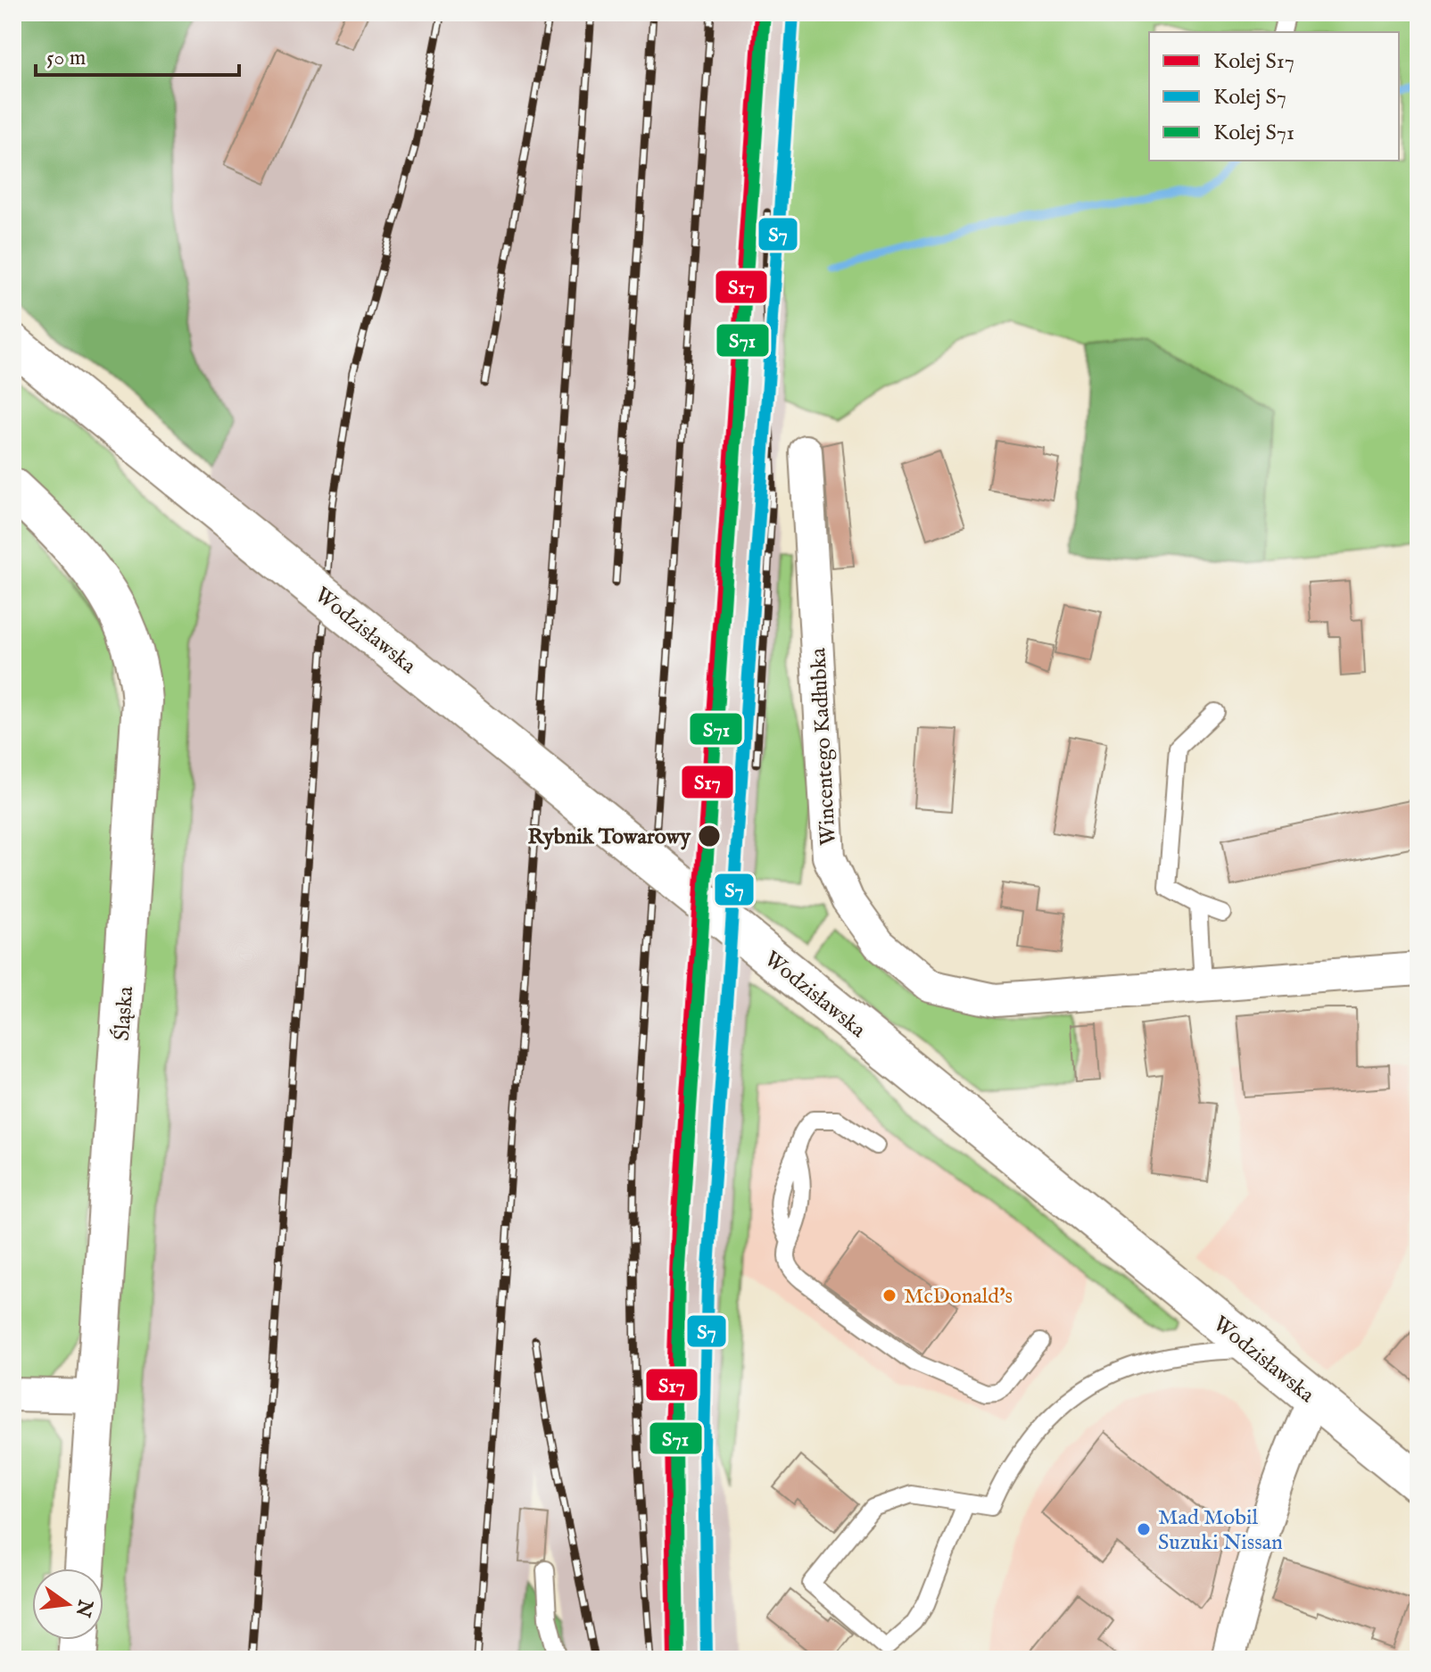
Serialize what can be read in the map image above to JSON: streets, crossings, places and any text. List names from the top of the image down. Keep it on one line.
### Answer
{"streets":{"main road":["Wodzisławska","Śląska"],"street":["Wincentego Kadłubka"]},"places":["Rybnik Towarowy","McDonald's","Mad Mobil Suzuki Nissan"],"lines":["rail line S17","rail line S71","rail line S7"],"legend":["Kolej S17","Kolej S7","Kolej S71"],"scale_bar":"50 m","north":"right"}
